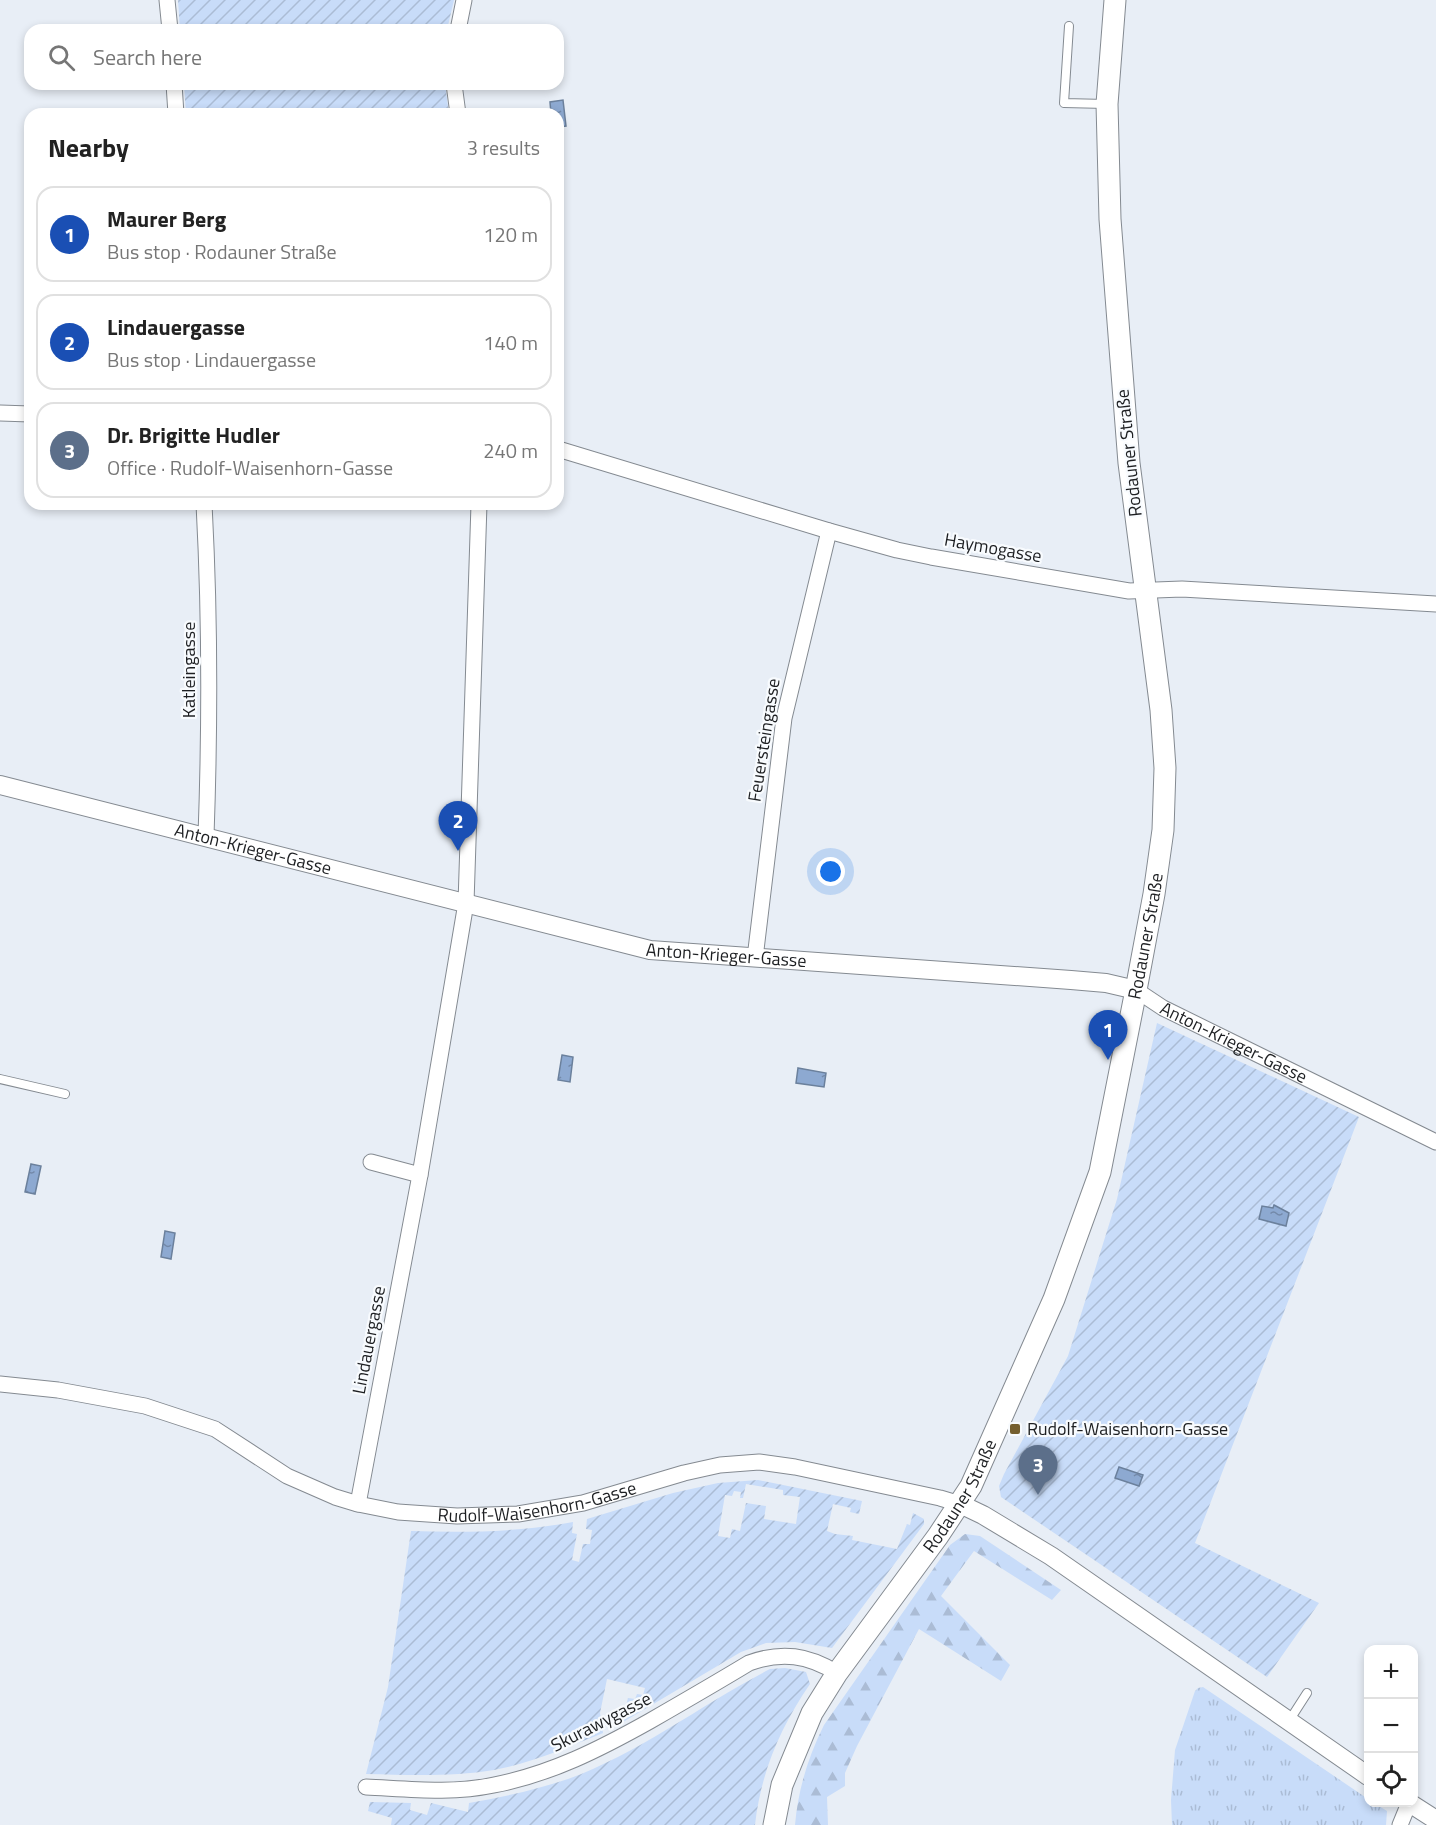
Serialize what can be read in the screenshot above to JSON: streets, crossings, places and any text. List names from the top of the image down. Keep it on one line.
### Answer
{"streets":{"main road":["Rodauner Straße"],"street":["Haymogasse","Katleingasse","Feuersteingasse","Anton-Krieger-Gasse","Lindauergasse","Rudolf-Waisenhorn-Gasse","Skurawygasse"]},"crossings":[["Rodauner Straße","Haymogasse"],["Rodauner Straße","Anton-Krieger-Gasse"],["Rodauner Straße","Rudolf-Waisenhorn-Gasse"],["Rodauner Straße","Skurawygasse"],["Haymogasse","Feuersteingasse"],["Katleingasse","Anton-Krieger-Gasse"],["Feuersteingasse","Anton-Krieger-Gasse"],["Anton-Krieger-Gasse","Lindauergasse"],["Lindauergasse","Rudolf-Waisenhorn-Gasse"]],"places":{"transit":["Rudolf-Waisenhorn-Gasse"]},"page":{"search":"Search here","heading":["Nearby","3 results"],"list":[{"mark":"1","name":"Maurer Berg","note":"Bus stop · Rodauner Straße","value":"120 m"},{"mark":"2","name":"Lindauergasse","note":"Bus stop · Lindauergasse","value":"140 m"},{"mark":"3","name":"Dr. Brigitte Hudler","note":"Office · Rudolf-Waisenhorn-Gasse","value":"240 m"}],"pins":["2","1","3"],"map_buttons":["+","−"]}}
